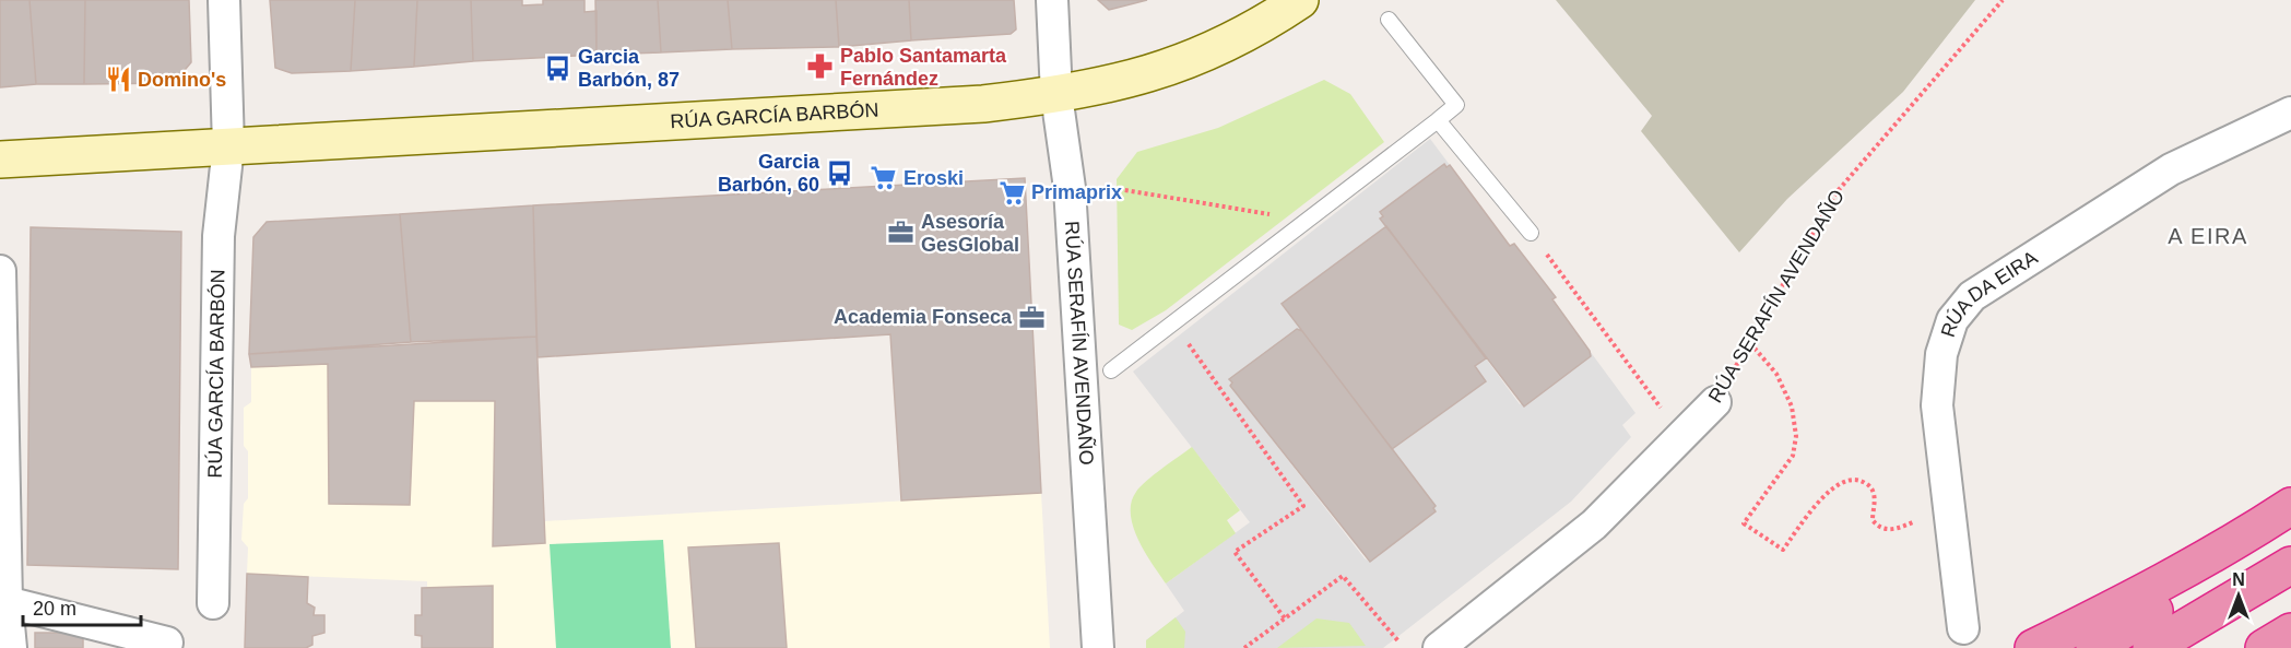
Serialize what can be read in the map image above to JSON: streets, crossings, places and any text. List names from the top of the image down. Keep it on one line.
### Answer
{"streets":{"main road":["RÚA GARCÍA BARBÓN"],"street":["RÚA SERAFÍN AVENDAÑO","RÚA DA EIRA"]},"crossings":[["RÚA GARCÍA BARBÓN","RÚA SERAFÍN AVENDAÑO"]],"districts":["A EIRA"],"places":{"pharmacy":["Pablo Santamarta Fernández"],"bus stop":["Garcia Barbón, 87","Garcia Barbón, 60"],"restaurant":["Domino's"],"supermarket":["Eroski","Primaprix"],"office":["Asesoría GesGlobal","Academia Fonseca"]},"scale_bar":"20 m","north":"top"}
